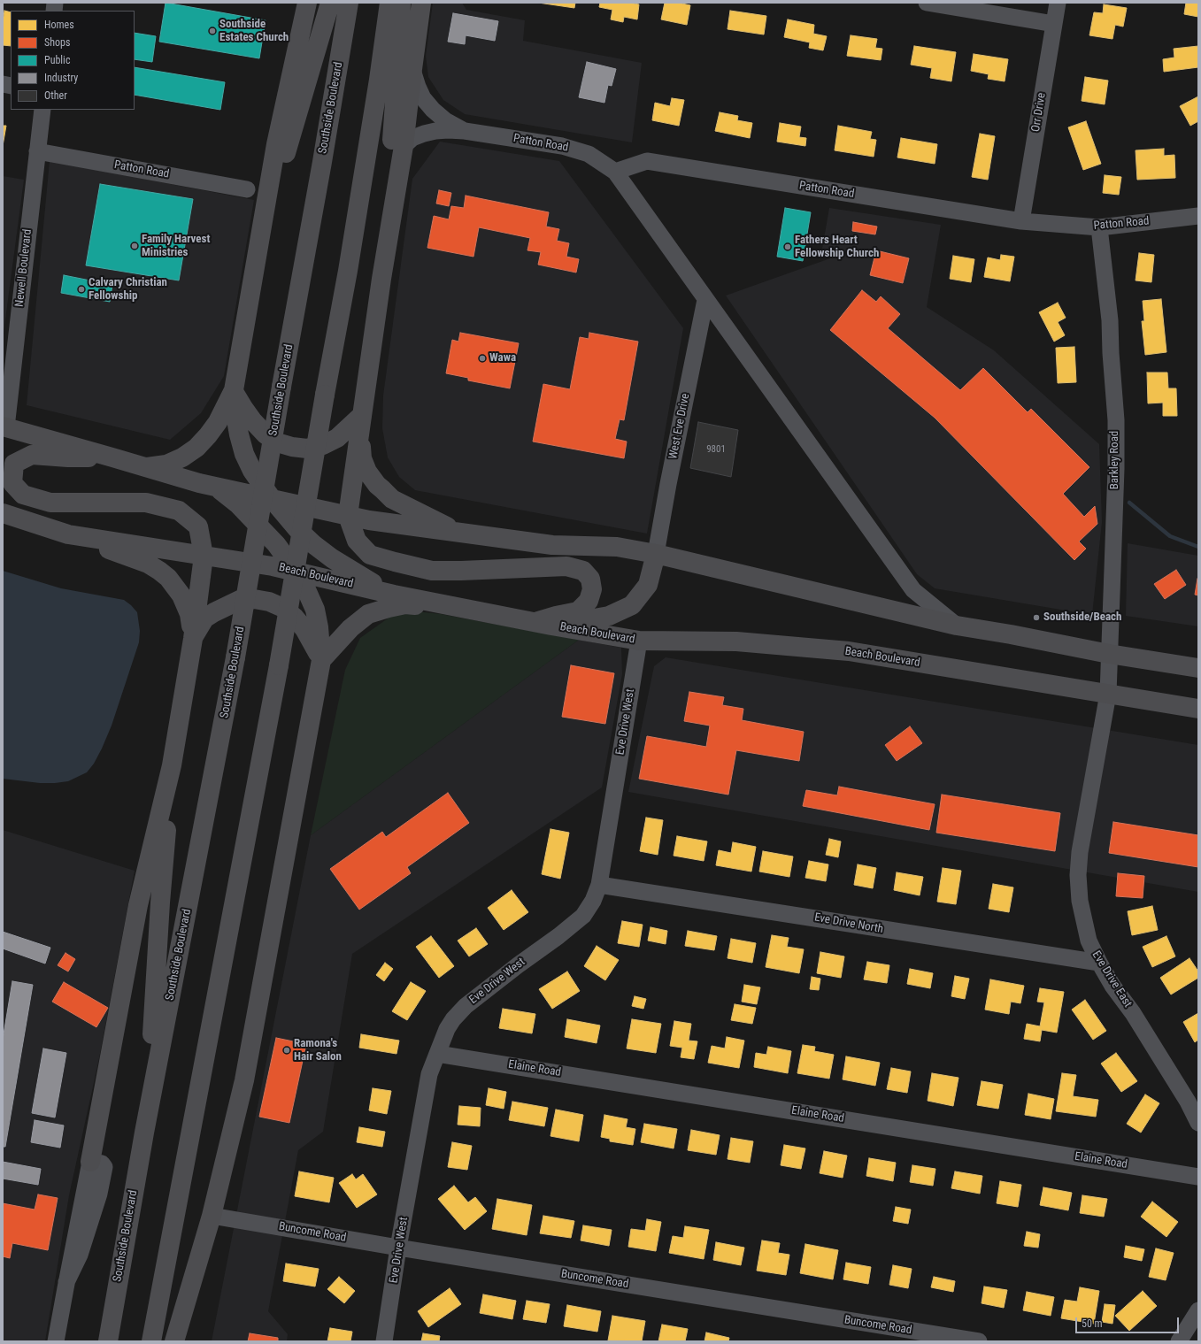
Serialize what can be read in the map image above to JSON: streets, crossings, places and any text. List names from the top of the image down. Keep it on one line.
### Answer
{"streets":{"highway":["Southside Boulevard","Beach Boulevard"],"street":["Orr Drive","Patton Road","Newell Boulevard","West Eve Drive","Barkley Road","Eve Drive West","Eve Drive North","Eve Drive East","Elaine Road","Buncome Road"]},"crossings":[["Orr Drive","Patton Road"],["Patton Road","Newell Boulevard"],["Patton Road","Barkley Road"],["Barkley Road","Beach Boulevard"],["Barkley Road","Eve Drive East"],["Beach Boulevard","Eve Drive West"],["Beach Boulevard","Eve Drive East"],["Eve Drive West","Eve Drive North"],["Eve Drive West","Elaine Road"],["Eve Drive West","Buncome Road"],["Eve Drive North","Eve Drive East"]],"places":["Southside Estates Church","Family Harvest Ministries","Fathers Heart Fellowship Church","Calvary Christian Fellowship","Wawa","Southside/Beach","Ramona's Hair Salon"],"house_numbers":["9801"],"legend":["Homes","Shops","Public","Industry","Other"],"scale_bar":"50 m"}
